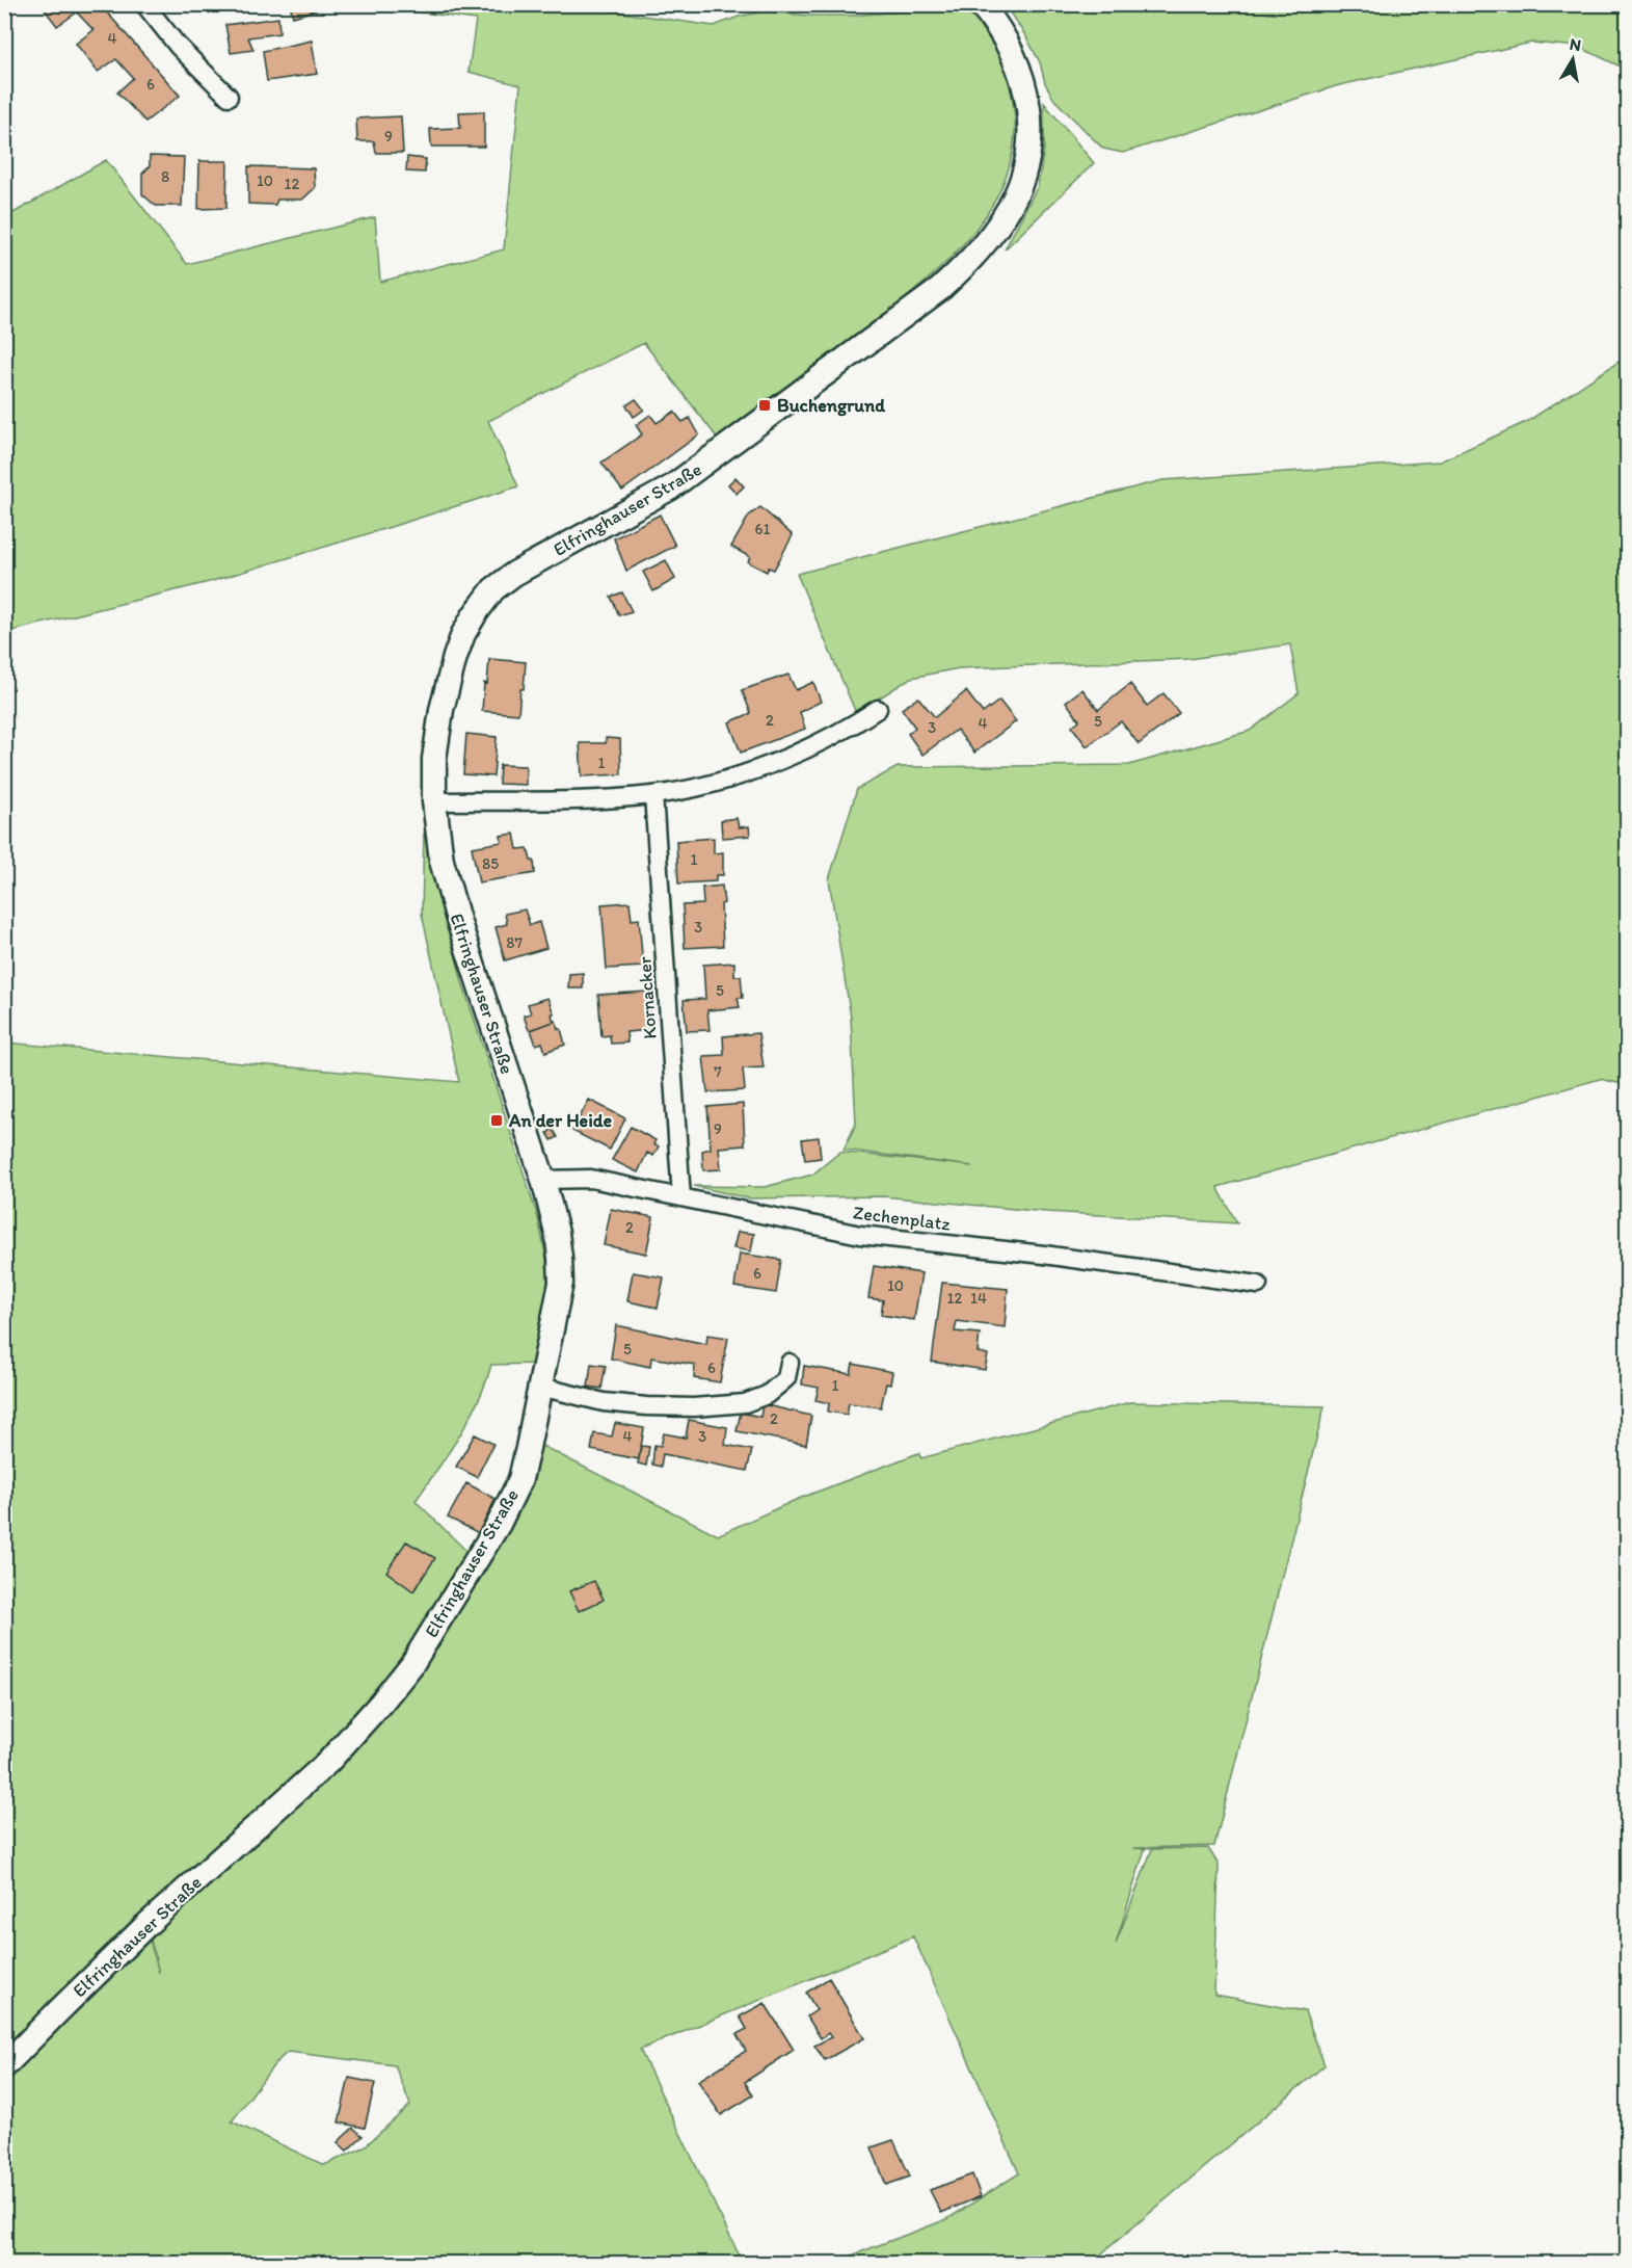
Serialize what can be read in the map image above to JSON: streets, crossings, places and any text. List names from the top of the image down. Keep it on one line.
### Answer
{"streets":{"main road":["Elfringhauser Straße"],"street":["Kornacker","Zechenplatz"]},"crossings":[["Elfringhauser Straße","Zechenplatz"],["Kornacker","Zechenplatz"]],"places":{"transit":["Buchengrund","An der Heide"]},"house_numbers":["4","6","9","8","10","12","61","2","5","4","3","1","1","85","3","87","5","7","9","2","6","10","12","14","5","6","1","2","4","3"],"north":"top"}
